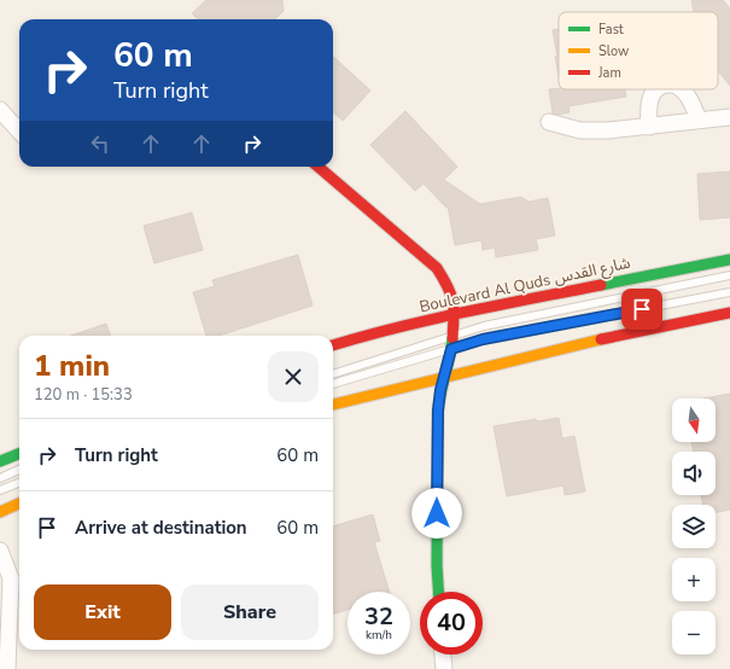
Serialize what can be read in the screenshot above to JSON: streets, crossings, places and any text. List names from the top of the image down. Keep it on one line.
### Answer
{"streets":{"main road":["Boulevard Al Quds شارع القدس"]},"legend":["Fast","Slow","Jam"],"north":"bottom","page":{"turn":["60 m","Turn right"],"heading":["1 min","120 m · 15:33"],"map_buttons":["+","−"],"list":[{"name":"Turn right","value":"60 m"},{"name":"Arrive at destination","value":"60 m"}],"buttons":["Exit","Share"],"speed":"32 km/h","limit":"40"}}
